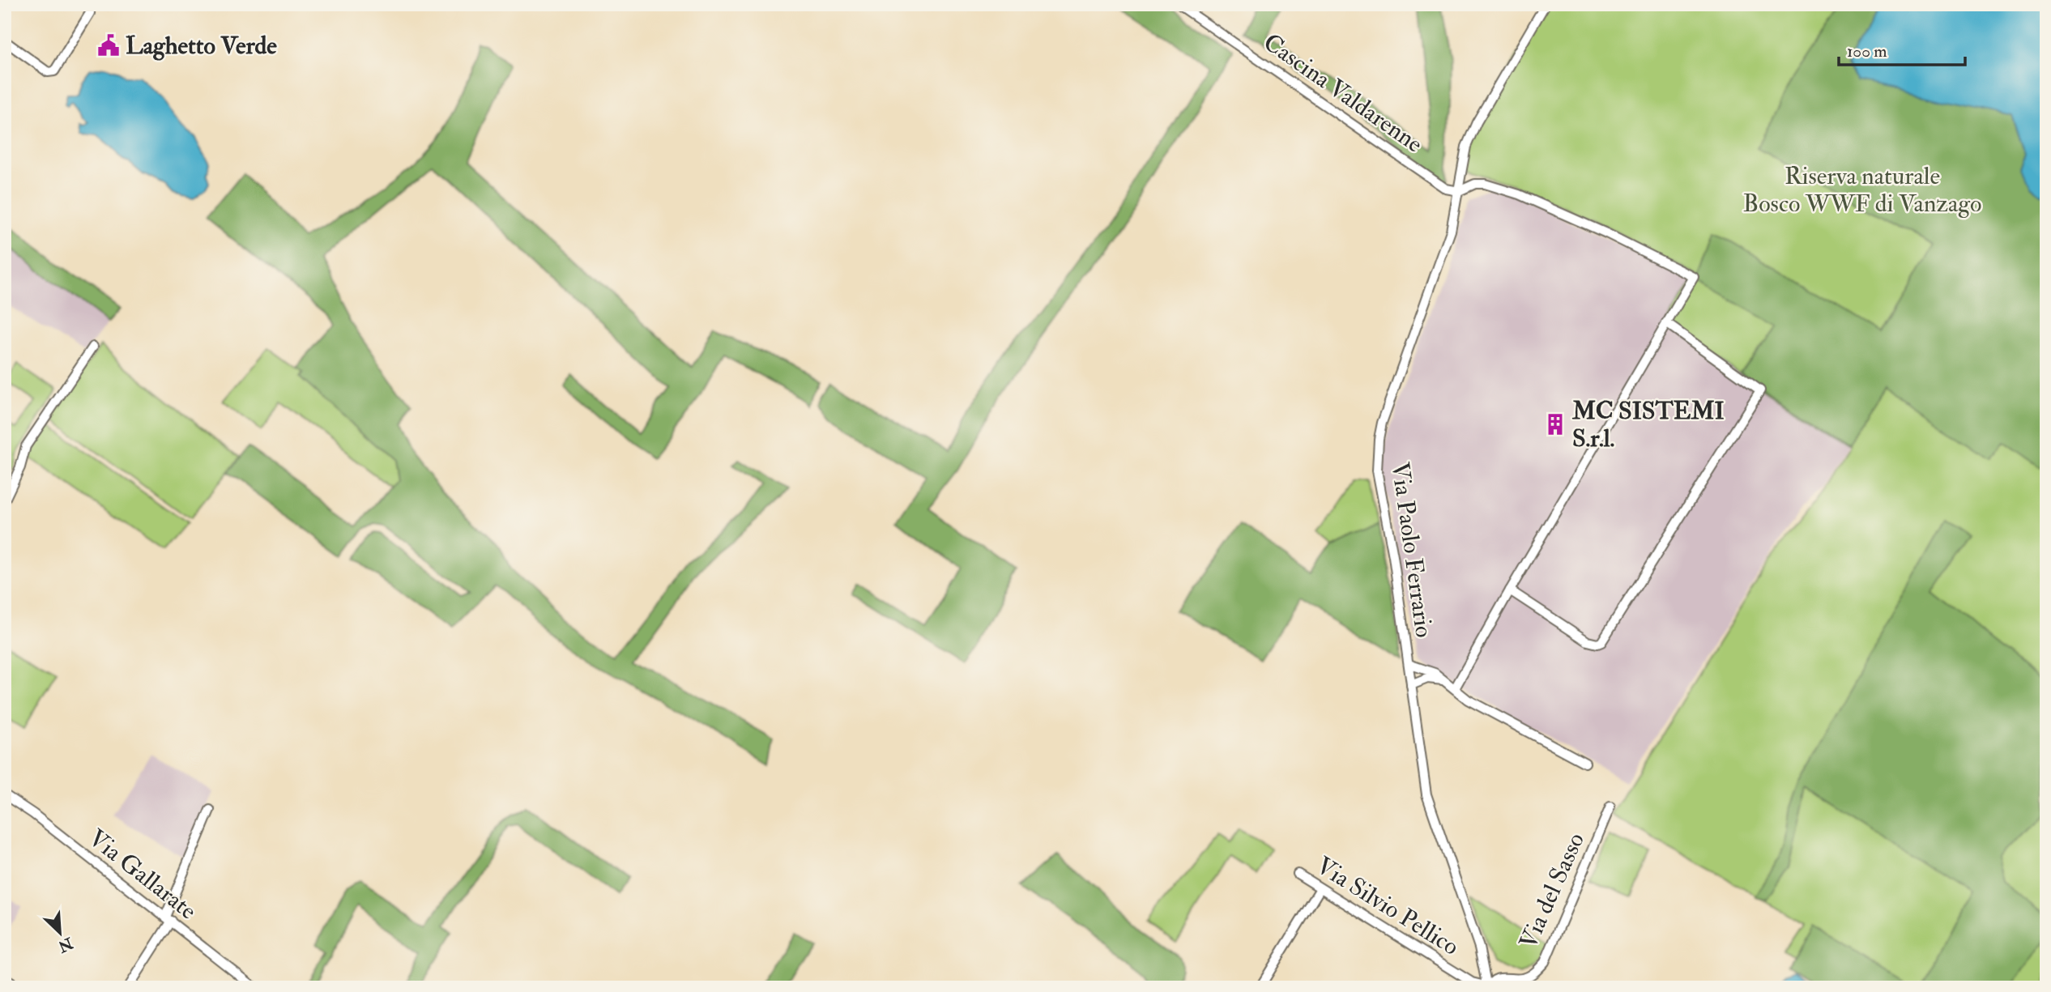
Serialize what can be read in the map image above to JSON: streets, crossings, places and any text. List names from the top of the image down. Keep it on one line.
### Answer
{"streets":{"street":["Cascina Valdarenne","Via Paolo Ferrario","Via Gallarate","Via del Sasso","Via Silvio Pellico"]},"crossings":[["Cascina Valdarenne","Via Paolo Ferrario"],["Via Paolo Ferrario","Via Silvio Pellico"]],"parks":["Riserva naturale Bosco WWF di Vanzago"],"places":{"public building":["Laghetto Verde"],"building":["MC SISTEMI S.r.l."]},"scale_bar":"100 m","north":"bottom right"}
